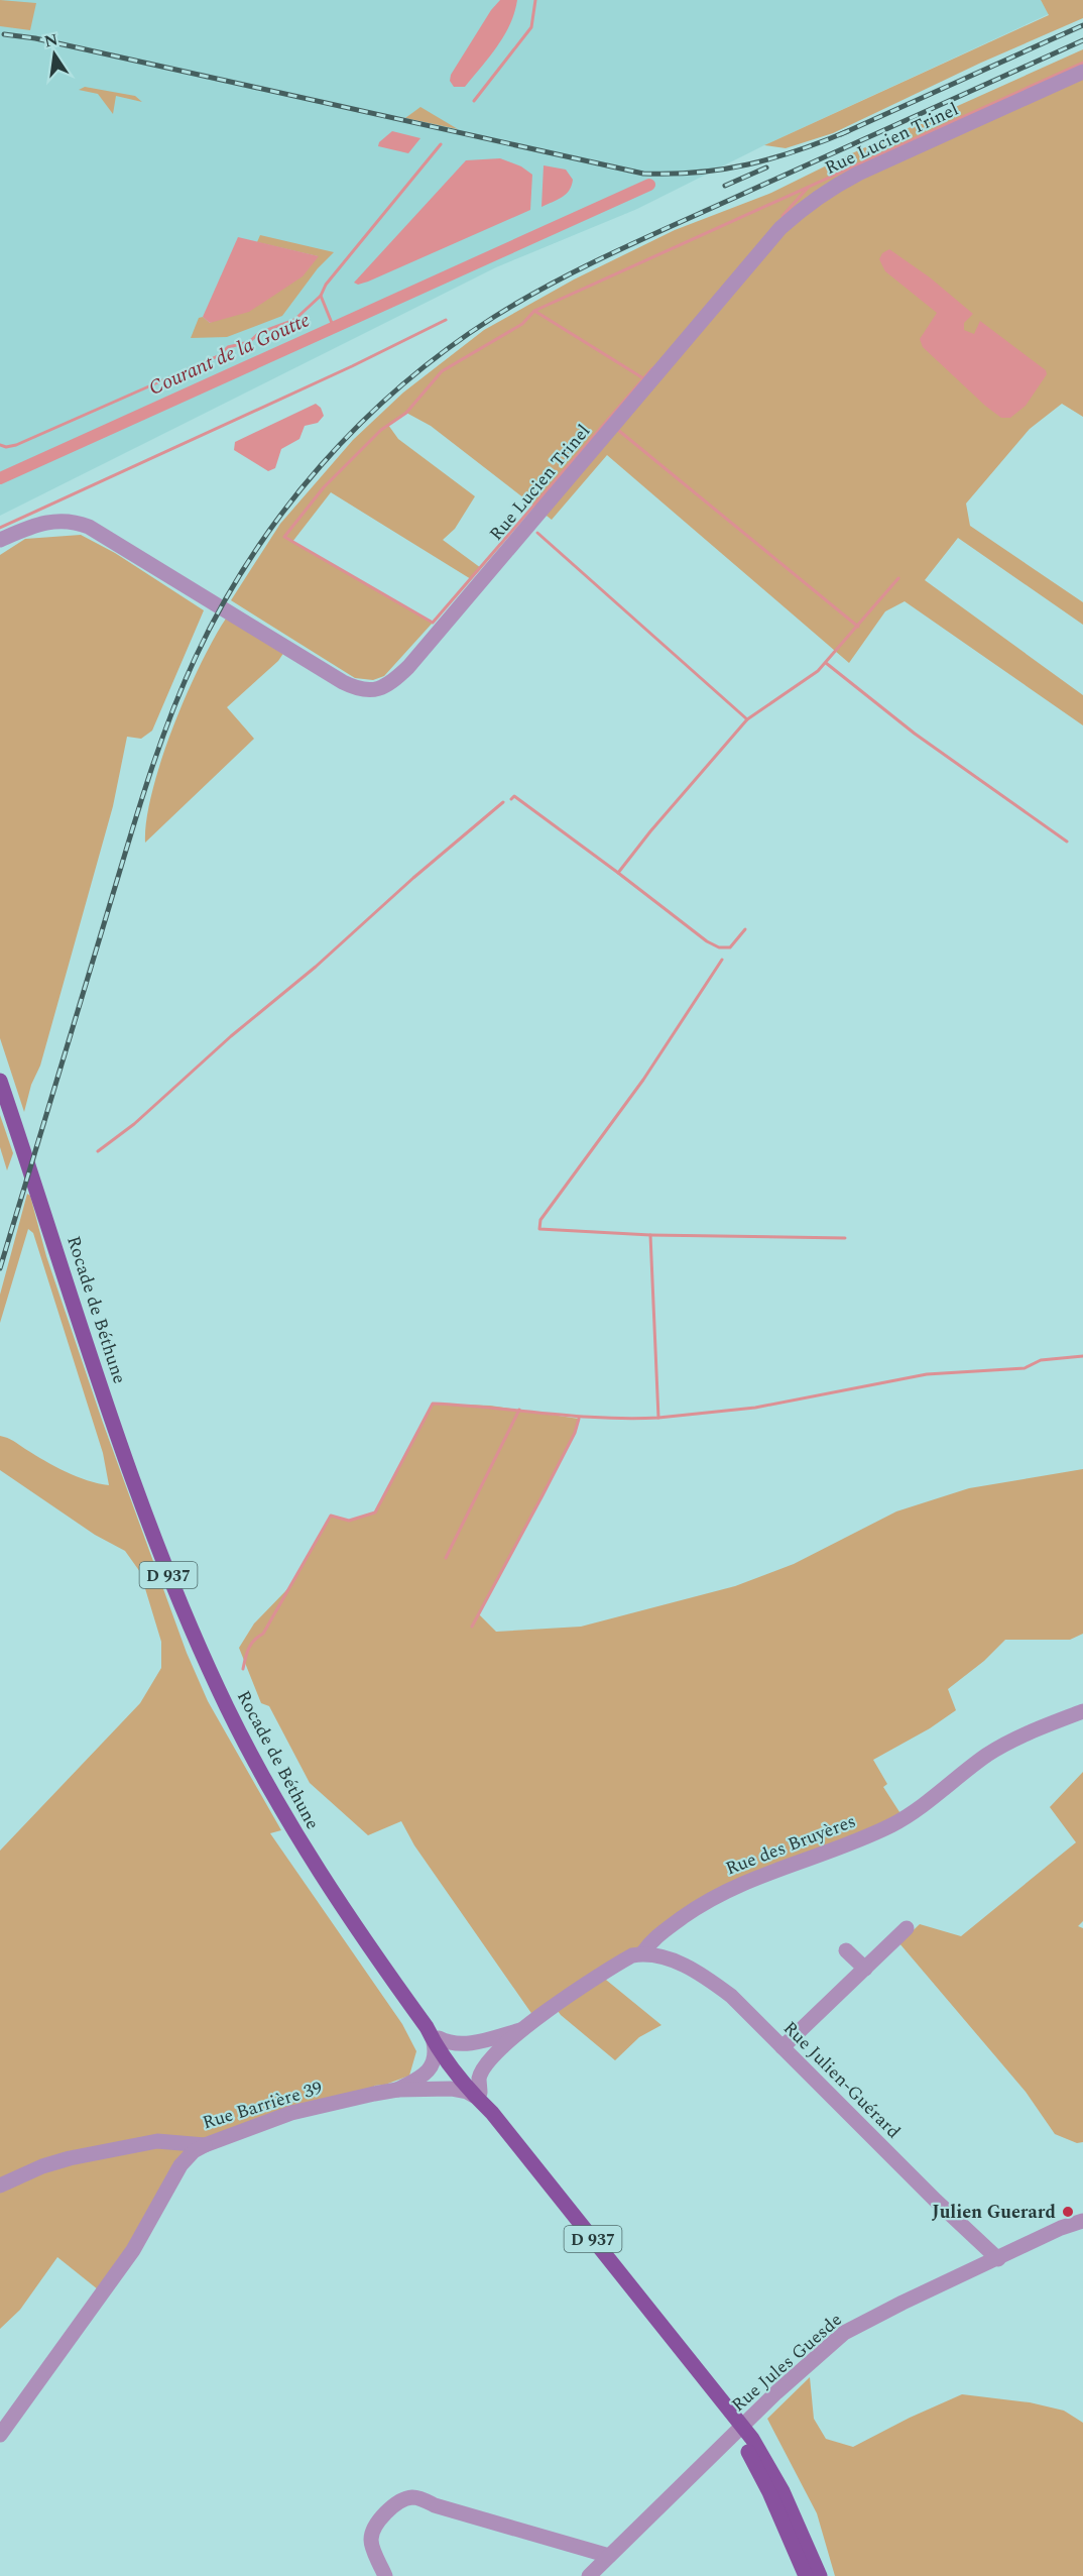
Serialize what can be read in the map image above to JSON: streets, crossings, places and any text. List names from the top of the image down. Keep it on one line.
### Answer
{"streets":{"main road":["Rocade de Béthune","D 937"],"street":["Rue Lucien Trinel","Rue des Bruyères","Rue Julien-Guérard","Rue Barrière 39","Rue Jules Guesde"]},"crossings":[["Rocade de Béthune","Rue des Bruyères"],["Rocade de Béthune","Rue Barrière 39"],["Rue des Bruyères","Rue Julien-Guérard"],["Rue des Bruyères","Rue Barrière 39"],["Rue Julien-Guérard","Rue Jules Guesde"]],"water":["Courant de la Goutte"],"places":["Julien Guerard"],"north":"top"}
